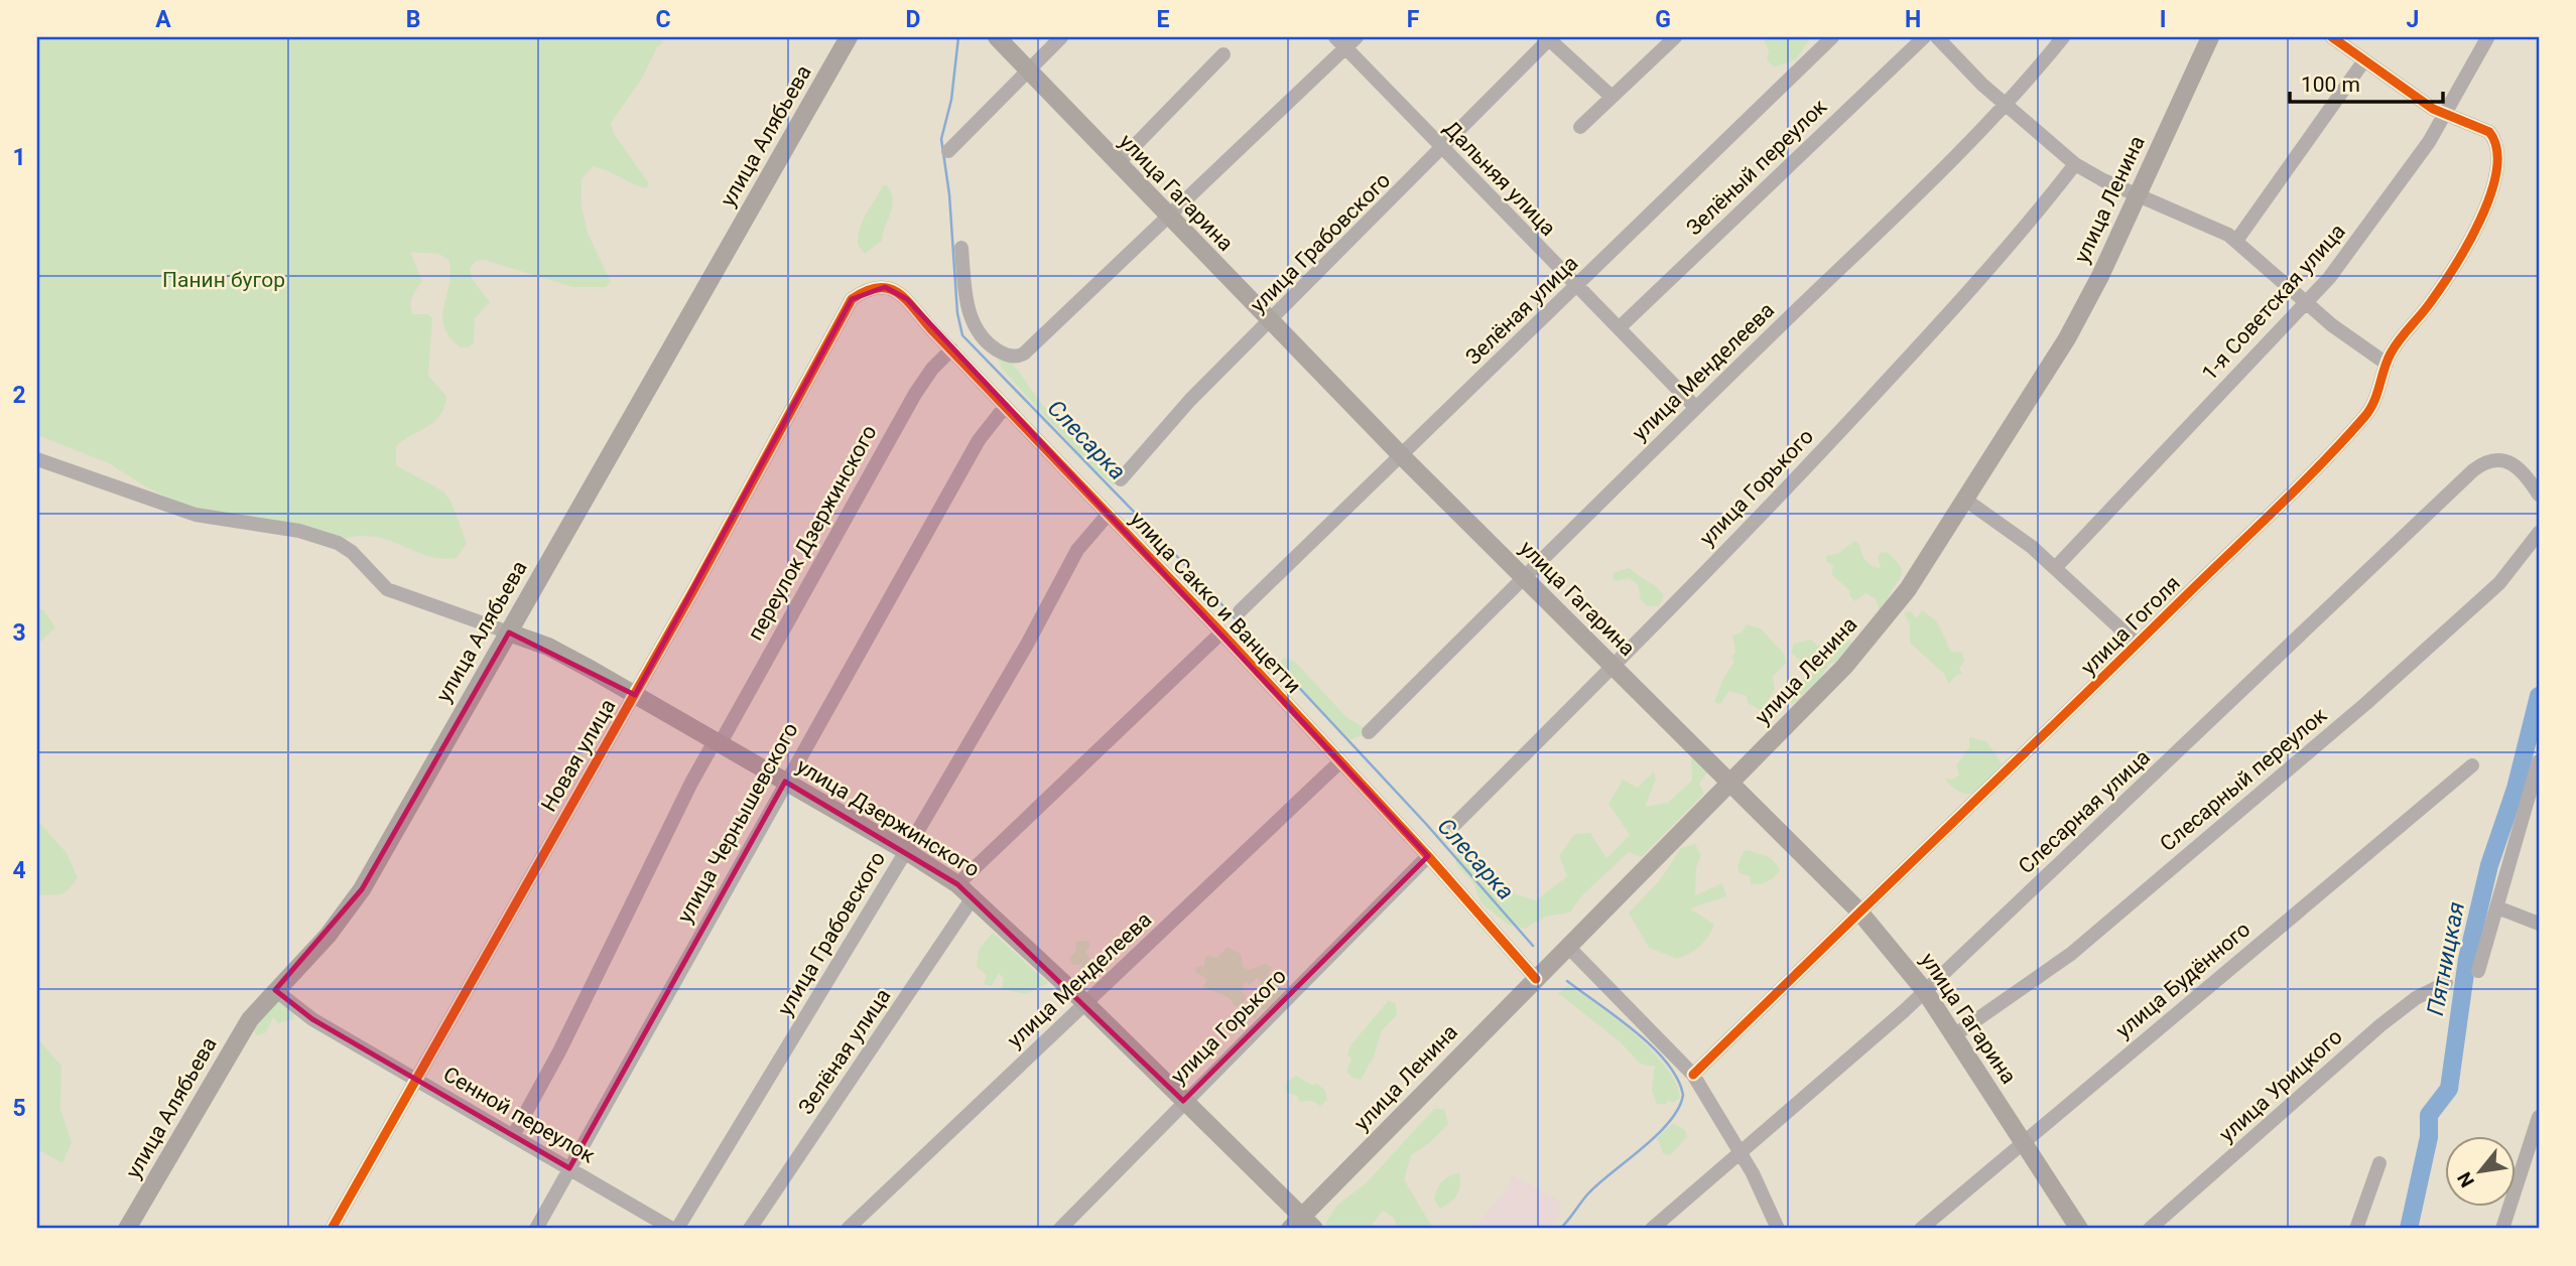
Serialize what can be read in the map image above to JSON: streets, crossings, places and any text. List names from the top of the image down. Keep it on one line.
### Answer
{"streets":{"main road":["улица Алябьева","улица Гагарина","улица Ленина","улица Дзержинского"],"street":["Зелёный переулок","Дальняя улица","улица Грабовского","1-я Советская улица","Зелёная улица","улица Менделеева","улица Горького","переулок Дзержинского","улица Сакко и Ванцетти","улица Гоголя","Новая улица","Слесарный переулок","Слесарная улица","улица Чернышевского","улица Будённого","улица Урицкого","Сенной переулок"]},"crossings":[["улица Алябьева","улица Дзержинского"],["улица Алябьева","Сенной переулок"],["Зелёный переулок","Дальняя улица"],["Дальняя улица","улица Грабовского"],["Дальняя улица","Зелёная улица"],["Дальняя улица","улица Менделеева"],["улица Гагарина","улица Ленина"],["улица Гагарина","улица Грабовского"],["улица Гагарина","Зелёная улица"],["улица Гагарина","улица Менделеева"],["улица Гагарина","улица Горького"],["улица Гагарина","улица Гоголя"],["улица Гагарина","Слесарный переулок"],["улица Гагарина","Слесарная улица"],["улица Гагарина","улица Будённого"],["улица Ленина","улица Сакко и Ванцетти"],["улица Ленина","улица Дзержинского"],["улица Грабовского","улица Сакко и Ванцетти"],["улица Грабовского","улица Дзержинского"],["улица Грабовского","Сенной переулок"],["1-я Советская улица","улица Гоголя"],["Зелёная улица","улица Дзержинского"],["улица Менделеева","улица Сакко и Ванцетти"],["улица Менделеева","улица Дзержинского"],["улица Горького","улица Сакко и Ванцетти"],["улица Горького","улица Дзержинского"],["переулок Дзержинского","улица Сакко и Ванцетти"],["переулок Дзержинского","улица Дзержинского"],["переулок Дзержинского","Сенной переулок"],["улица Сакко и Ванцетти","Новая улица"],["улица Сакко и Ванцетти","улица Чернышевского"],["Новая улица","улица Дзержинского"],["Новая улица","Сенной переулок"],["улица Дзержинского","улица Чернышевского"],["улица Чернышевского","Сенной переулок"]],"water":["Слесарка","Пятницкая"],"parks":["Панин бугор"],"scale_bar":"100 m","north":"bottom left","grid":{"columns":["A","B","C","D","E","F","G","H","I","J"],"rows":["1","2","3","4","5"]}}
